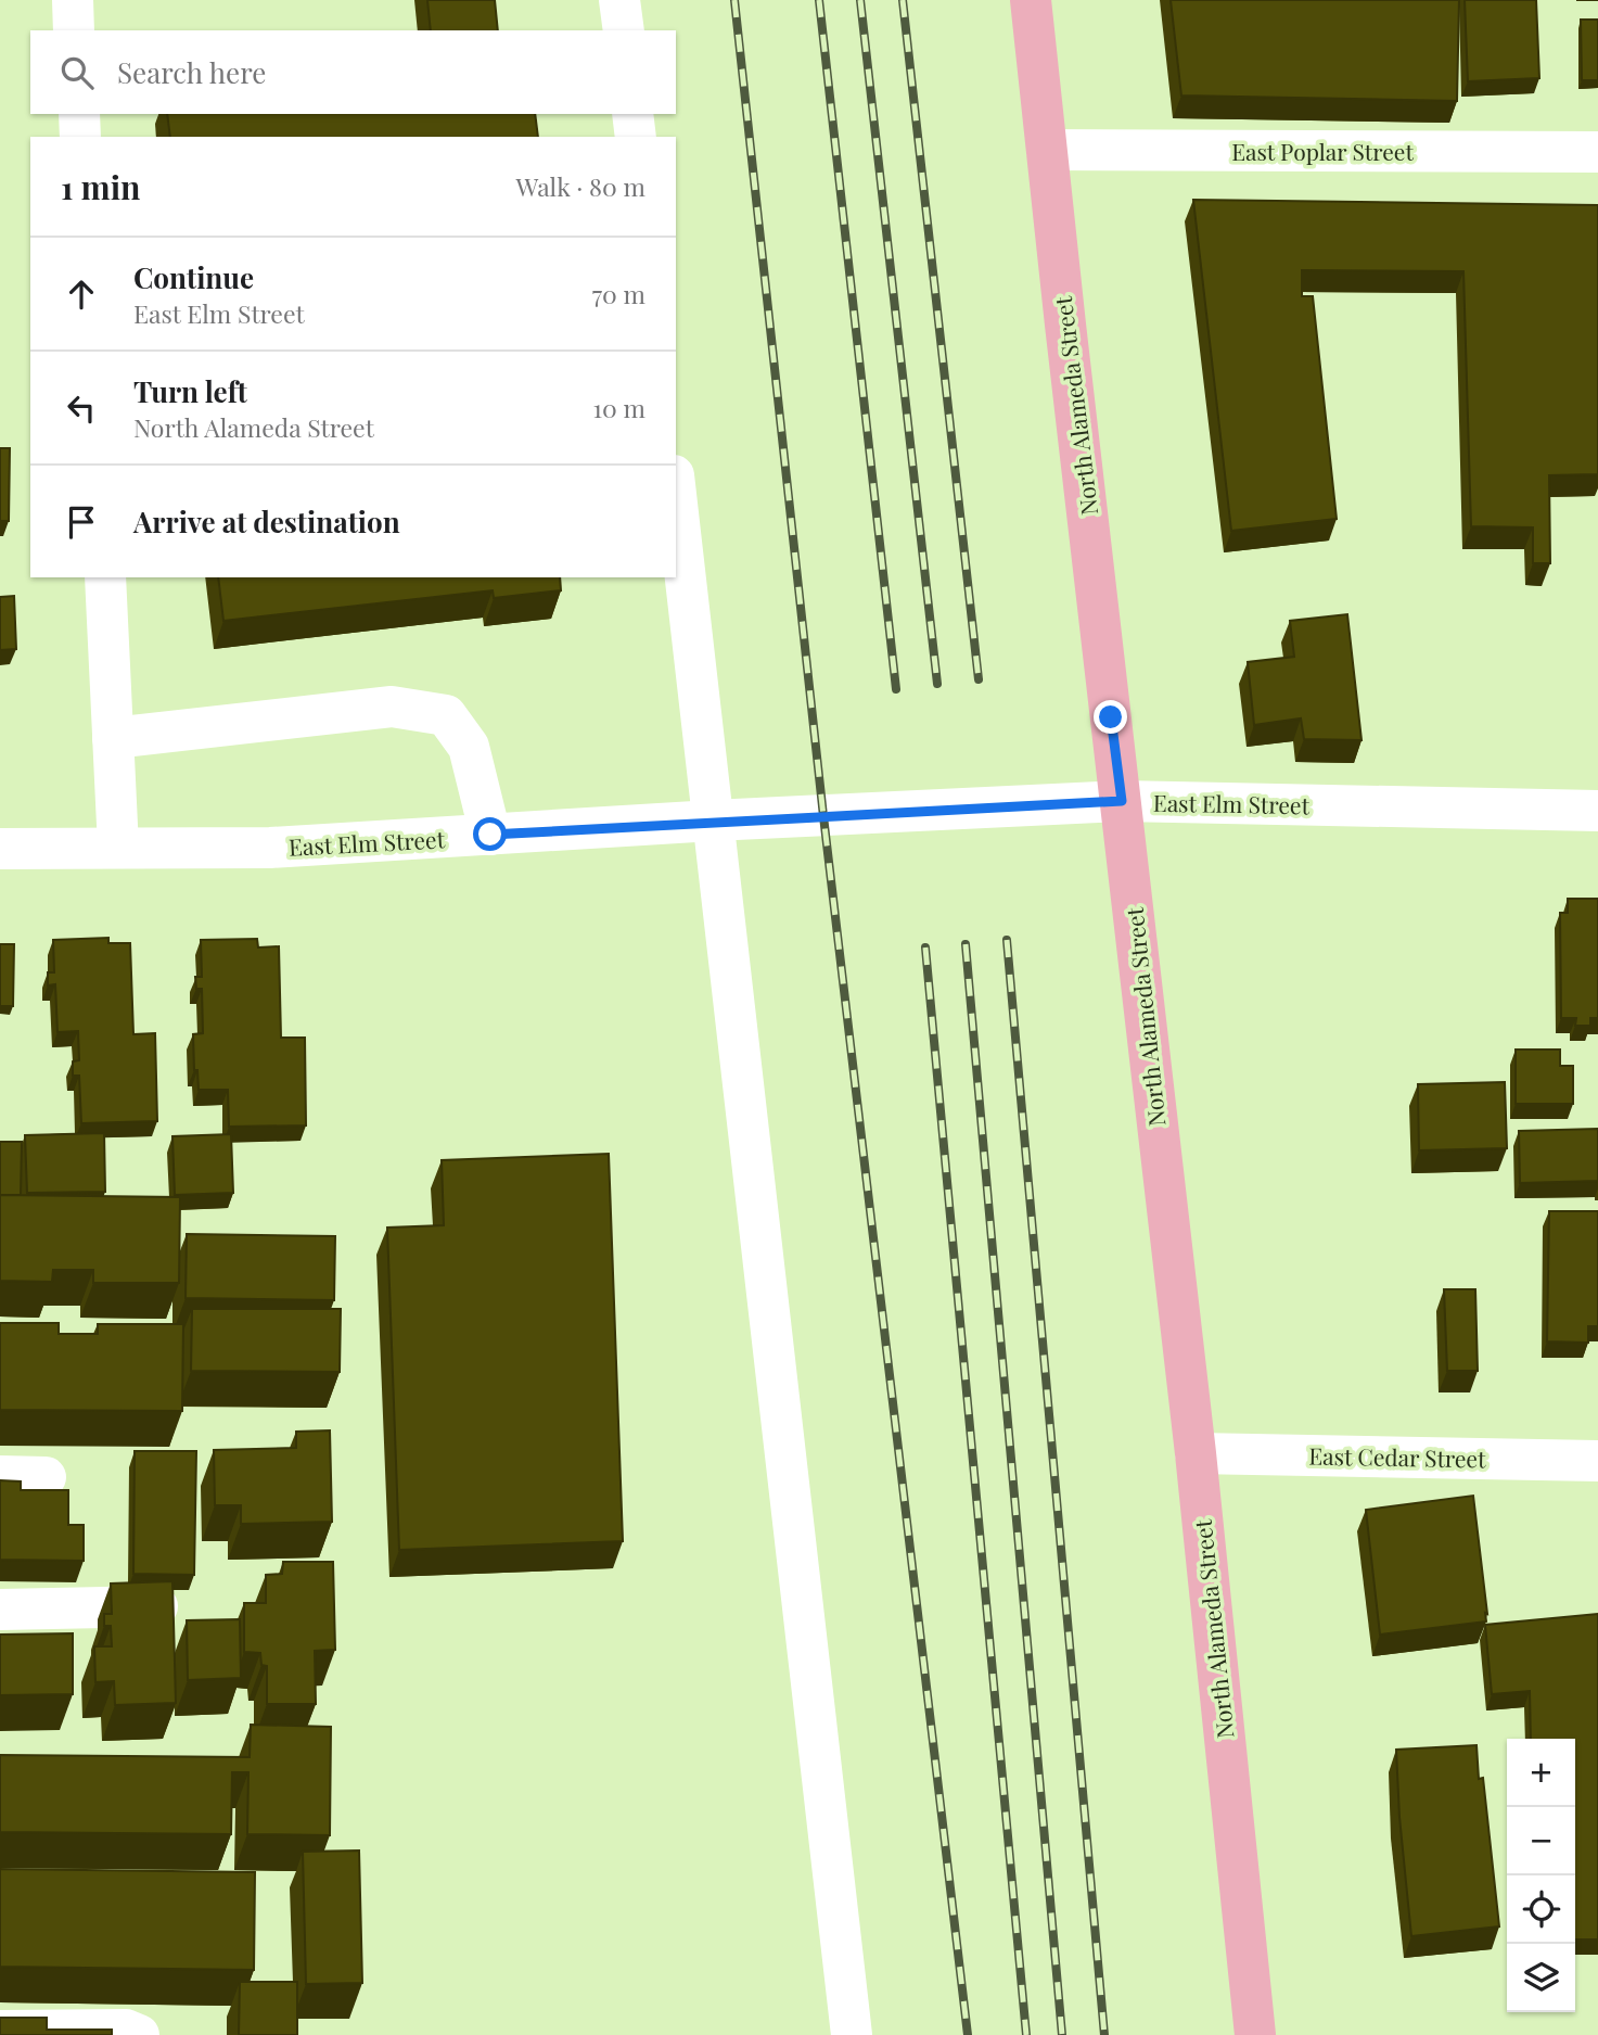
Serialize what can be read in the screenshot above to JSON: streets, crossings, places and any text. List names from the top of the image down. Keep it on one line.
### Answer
{"streets":{"main road":["North Alameda Street"],"street":["East Poplar Street","East Elm Street","East Cedar Street"]},"crossings":[["East Poplar Street","North Alameda Street"],["North Alameda Street","East Elm Street"],["North Alameda Street","East Cedar Street"]],"page":{"search":"Search here","heading":["1 min","Walk · 80 m"],"list":[["Continue","East Elm Street","70 m"],["Turn left","North Alameda Street","10 m"],"Arrive at destination"],"map_buttons":["+","−"]}}
